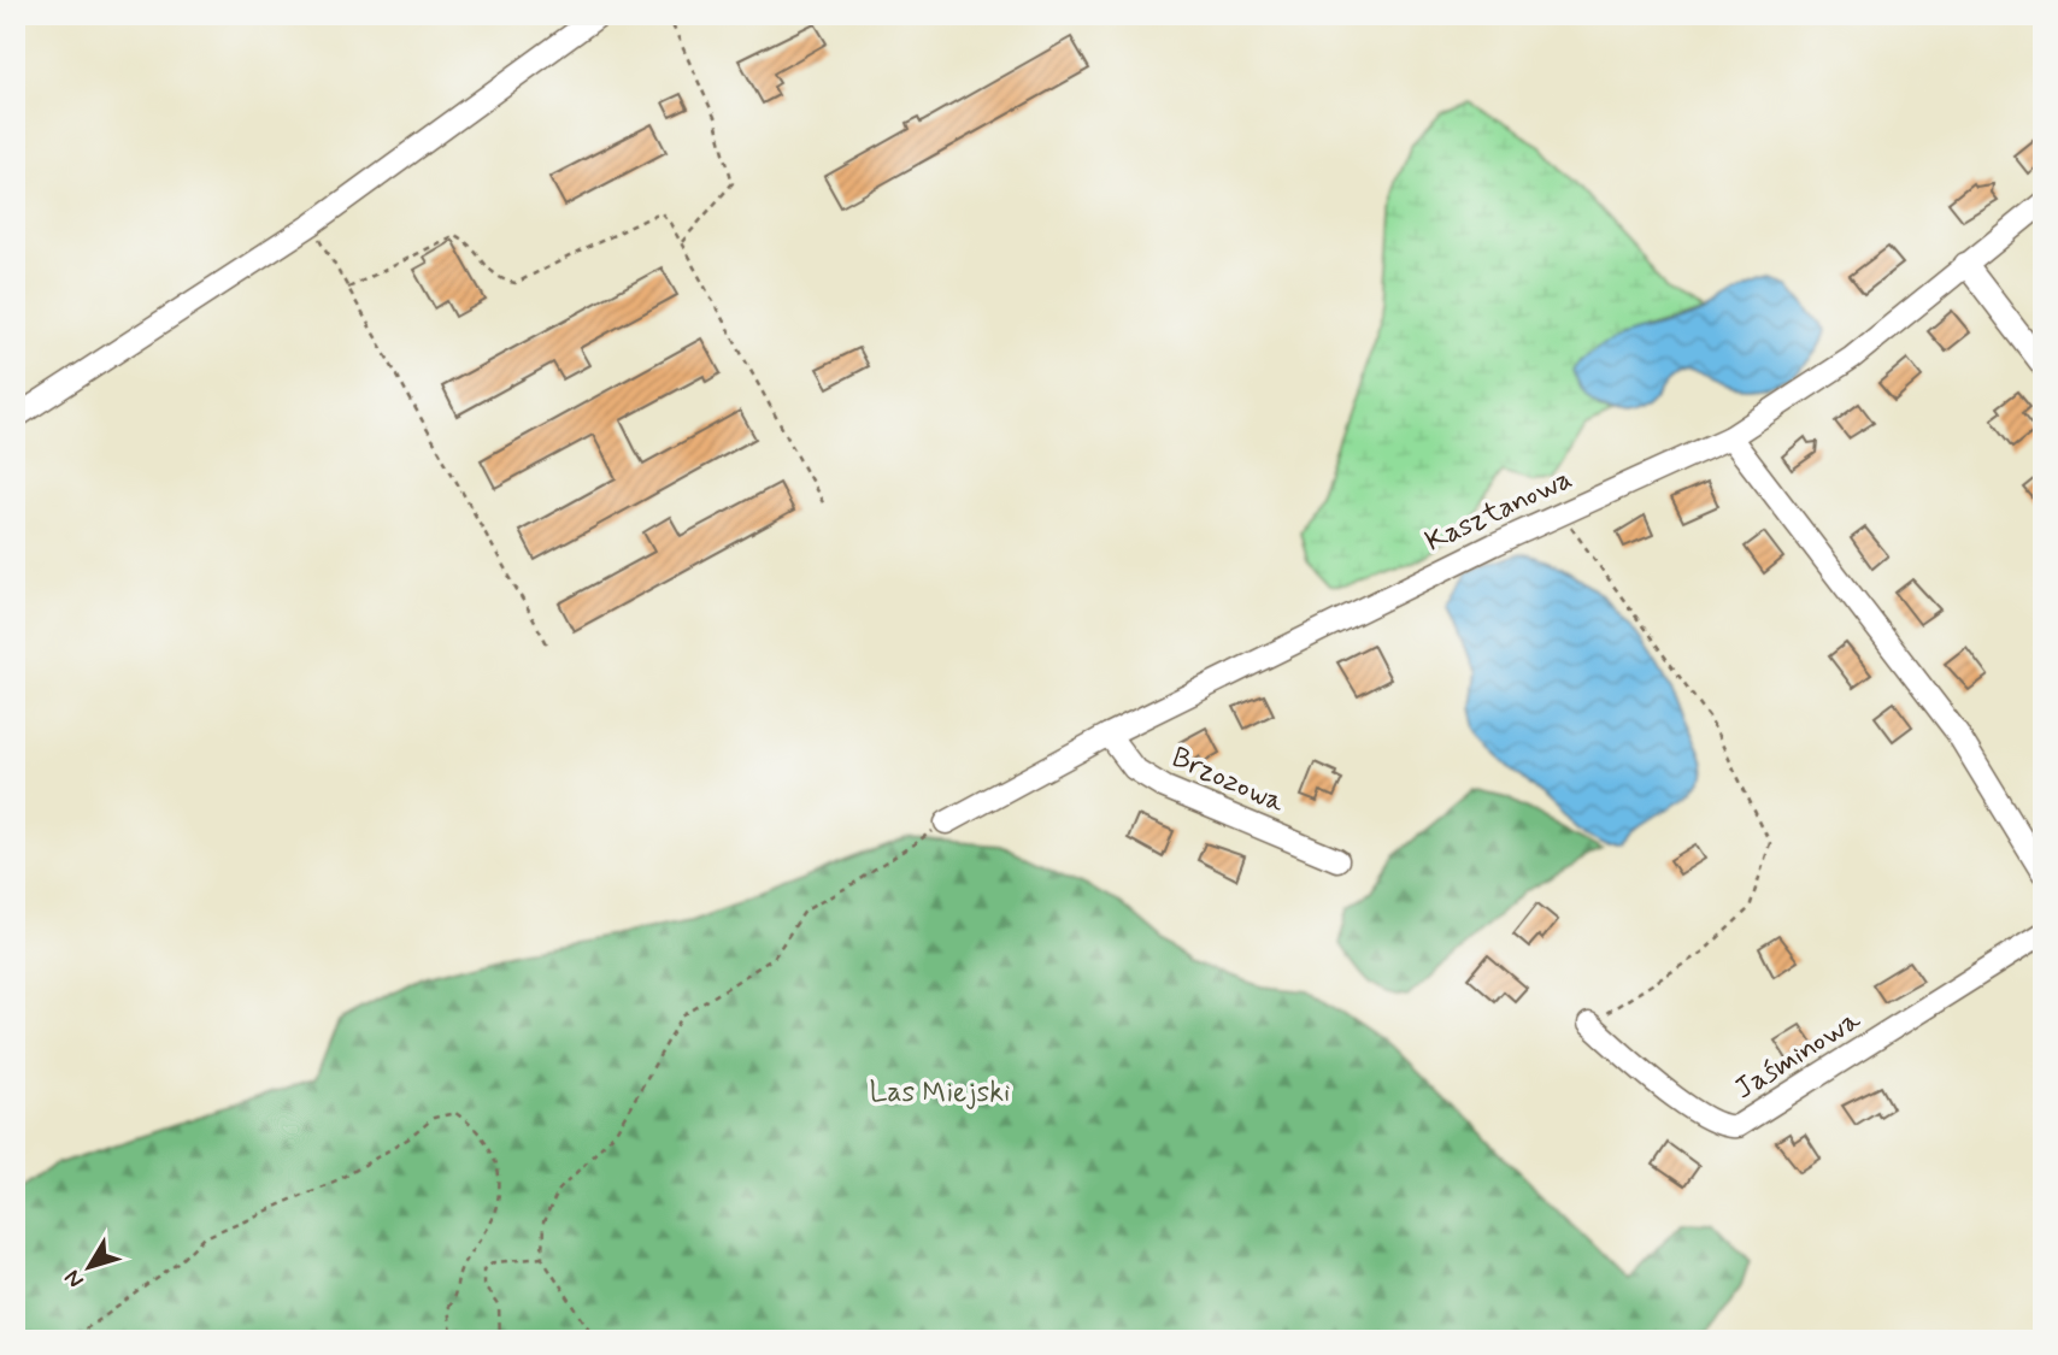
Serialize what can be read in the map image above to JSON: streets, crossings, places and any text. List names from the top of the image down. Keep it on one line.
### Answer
{"streets":{"street":["Kasztanowa","Brzozowa","Jaśminowa"]},"crossings":[["Kasztanowa","Brzozowa"]],"parks":["Las Miejski"],"north":"bottom left"}
